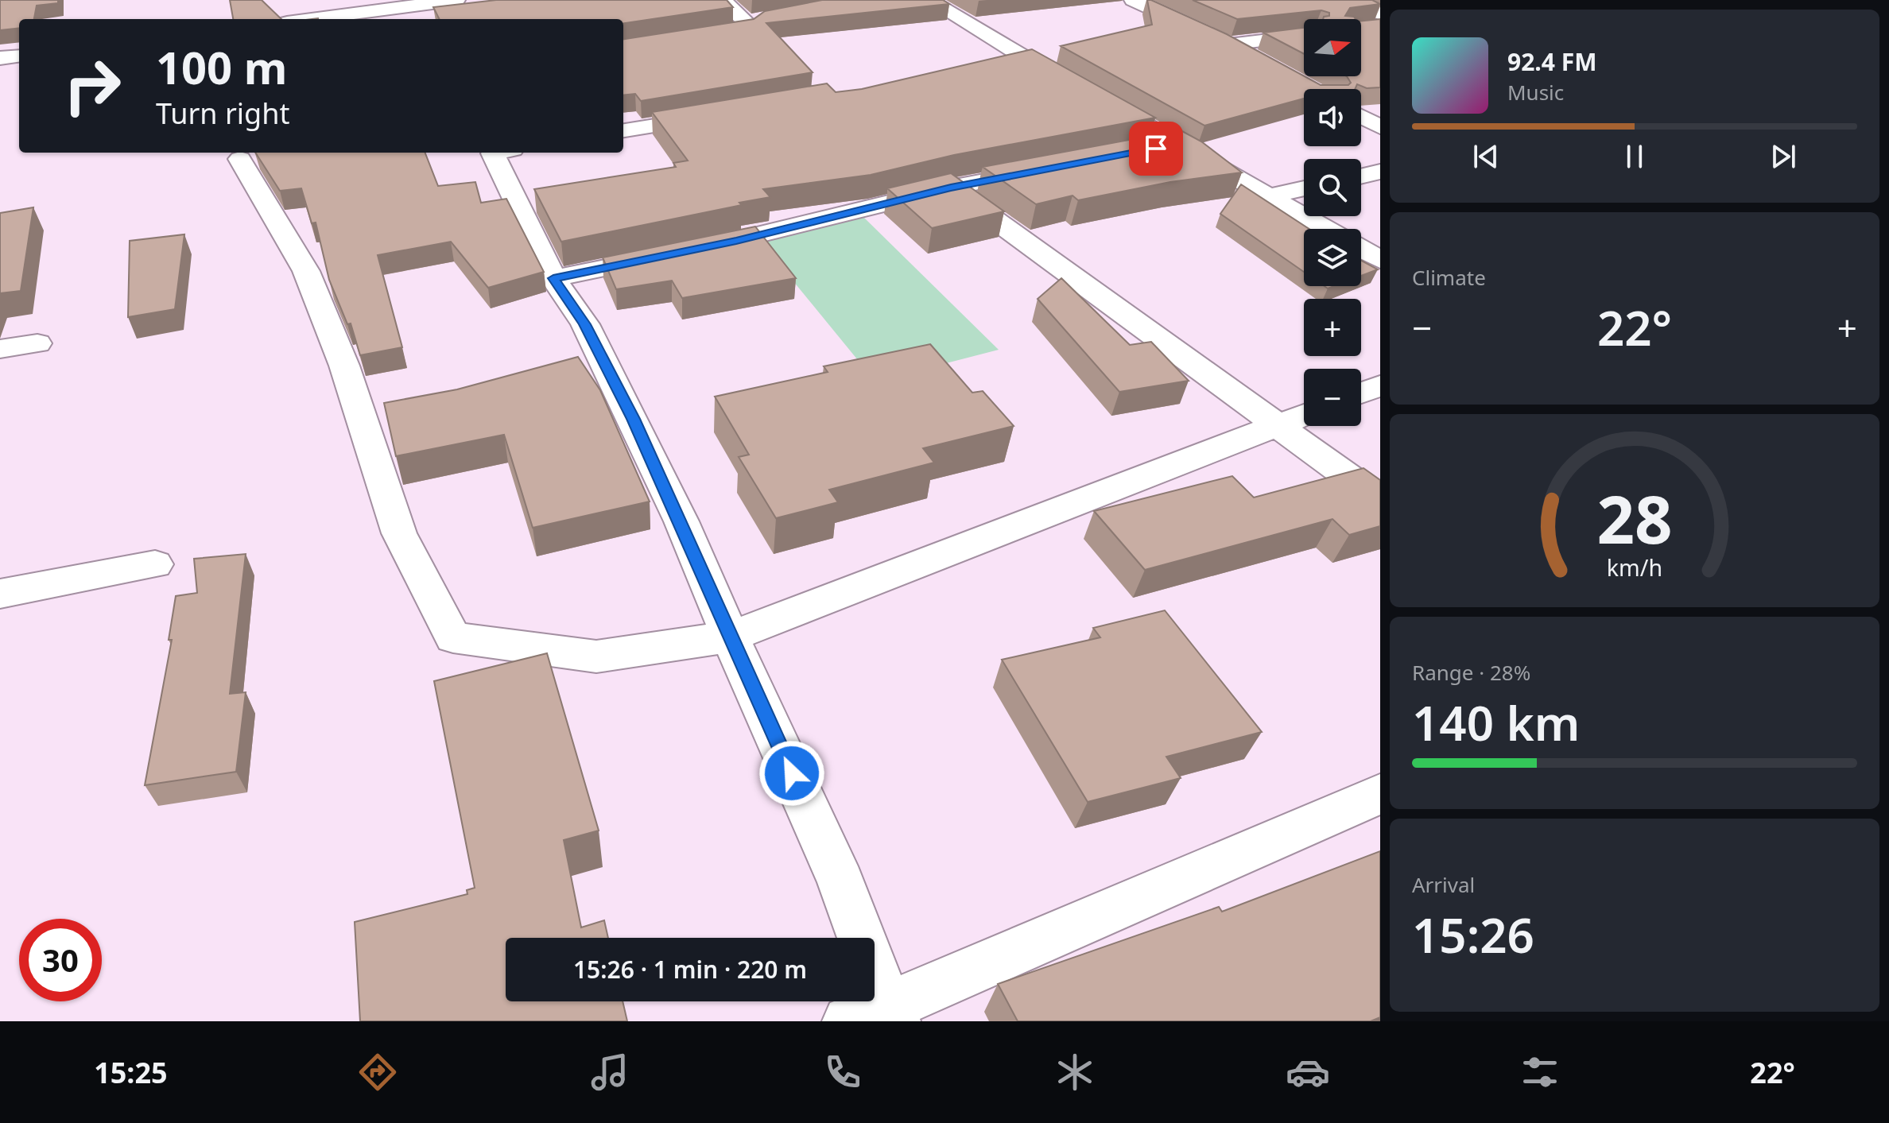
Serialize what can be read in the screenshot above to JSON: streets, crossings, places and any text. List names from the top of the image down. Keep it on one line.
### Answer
{"north":"right","page":{"map_buttons":["+","−"],"turn":["100 m","Turn right"],"song":["92.4 FM","Music"],"tile":["Climate",["Range · 28%","140 km"],["Arrival","15:26"]],"heat":["−","22°","+"],"limit":"30","trip":"15:26 · 1 min · 220 m","tabs":["15:25","22°"],"gauge":["28","km/h"]}}
